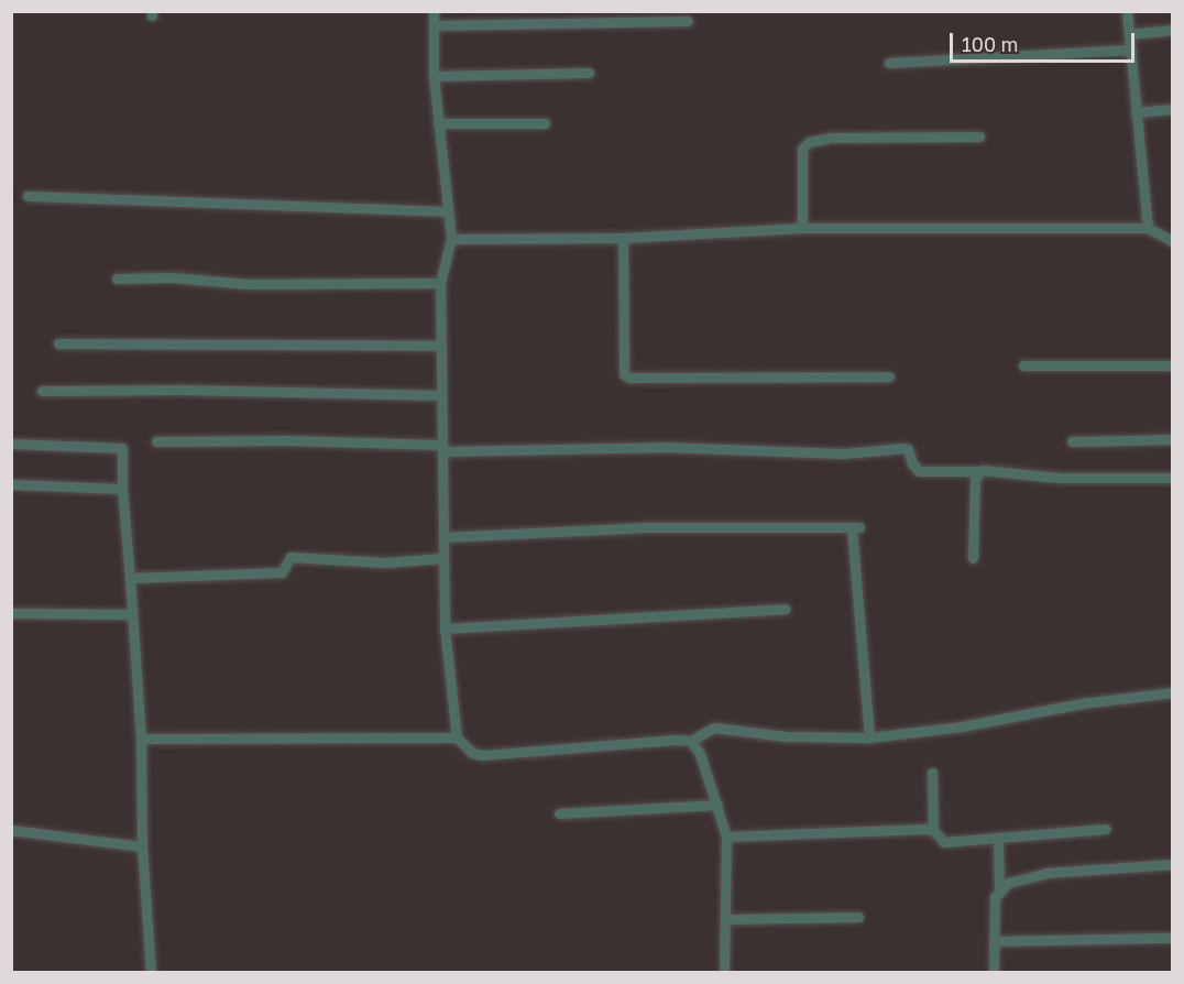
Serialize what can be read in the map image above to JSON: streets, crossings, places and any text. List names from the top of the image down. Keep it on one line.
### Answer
{"scale_bar":"100 m"}
